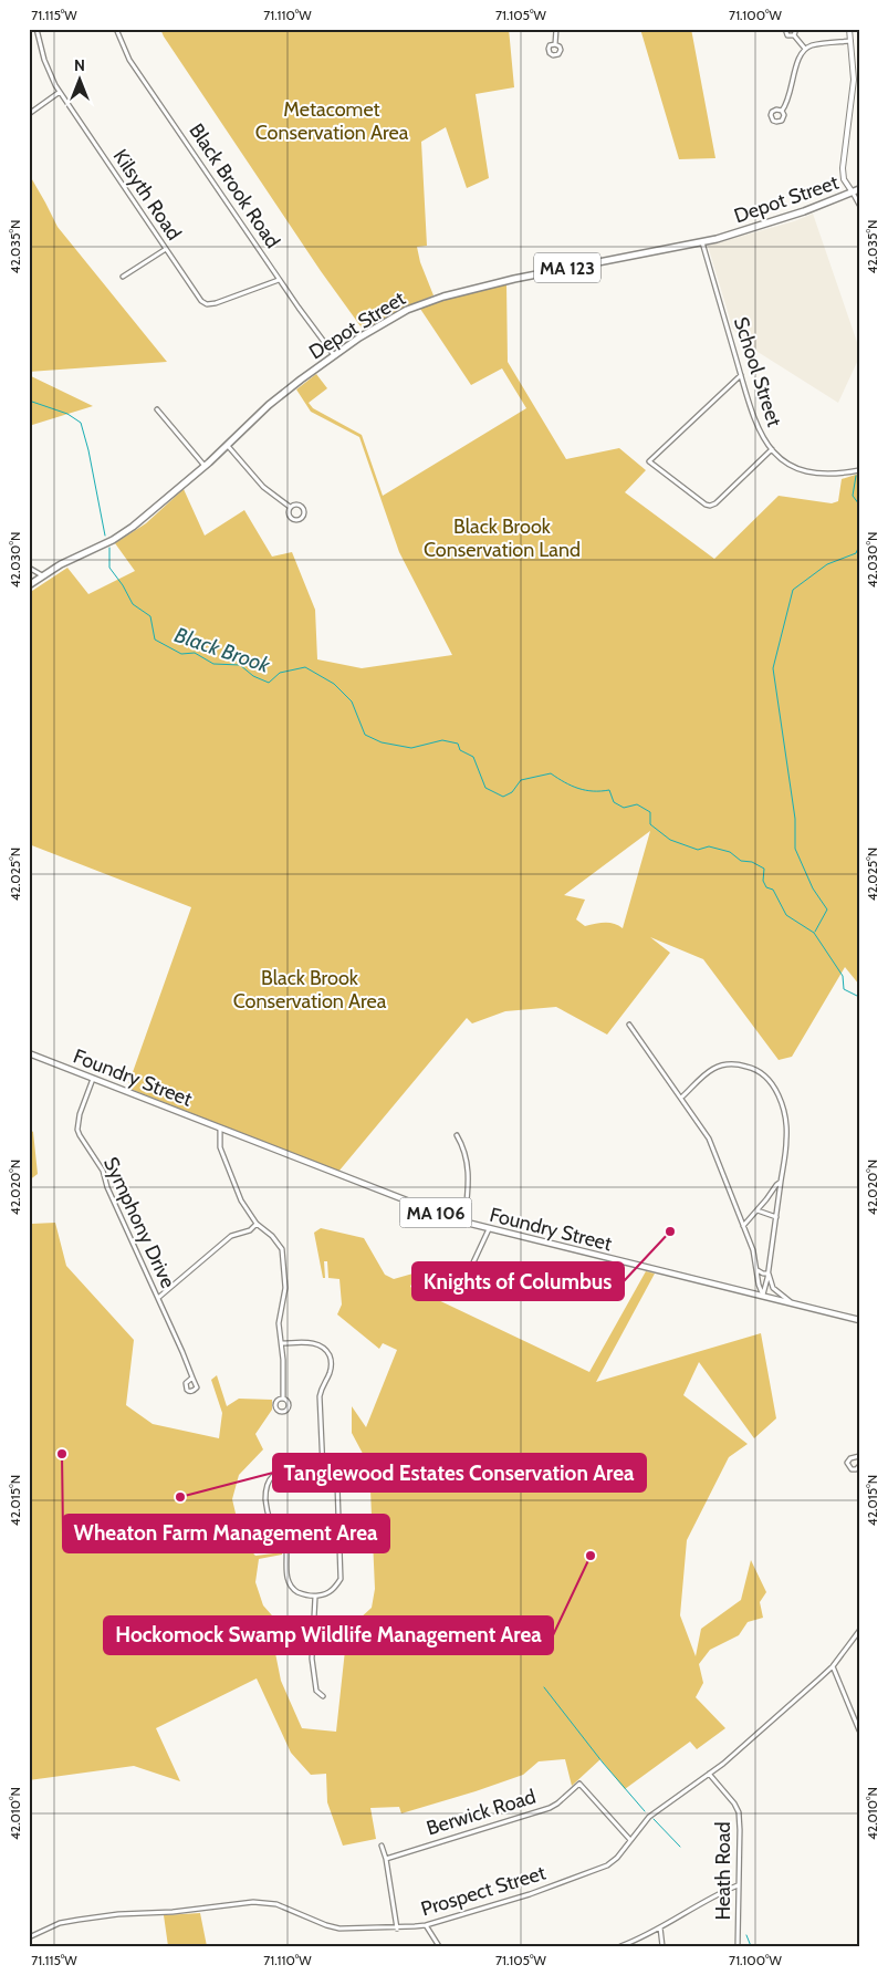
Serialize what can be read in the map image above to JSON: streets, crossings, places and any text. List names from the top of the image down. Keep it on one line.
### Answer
{"streets":{"highway":["Depot Street","MA 123"],"main road":["Foundry Street","MA 106"],"street":["Black Brook Road","Kilsyth Road","School Street","Symphony Drive","Berwick Road","Heath Road","Prospect Street"]},"crossings":[["Black Brook Road","Kilsyth Road"],["Black Brook Road","Depot Street"],["Depot Street","School Street"],["Foundry Street","Symphony Drive"],["Berwick Road","Prospect Street"],["Heath Road","Prospect Street"]],"water":["Black Brook"],"parks":["Metacomet Conservation Area","Black Brook Conservation Land","Black Brook Conservation Area"],"places":["Knights of Columbus","Wheaton Farm Management Area","Tanglewood Estates Conservation Area","Hockomock Swamp Wildlife Management Area"],"north":"top","coordinates":["71.115°W","71.110°W","71.105°W","71.100°W","42.035°N","42.030°N","42.025°N","42.020°N","42.015°N","42.010°N"]}
